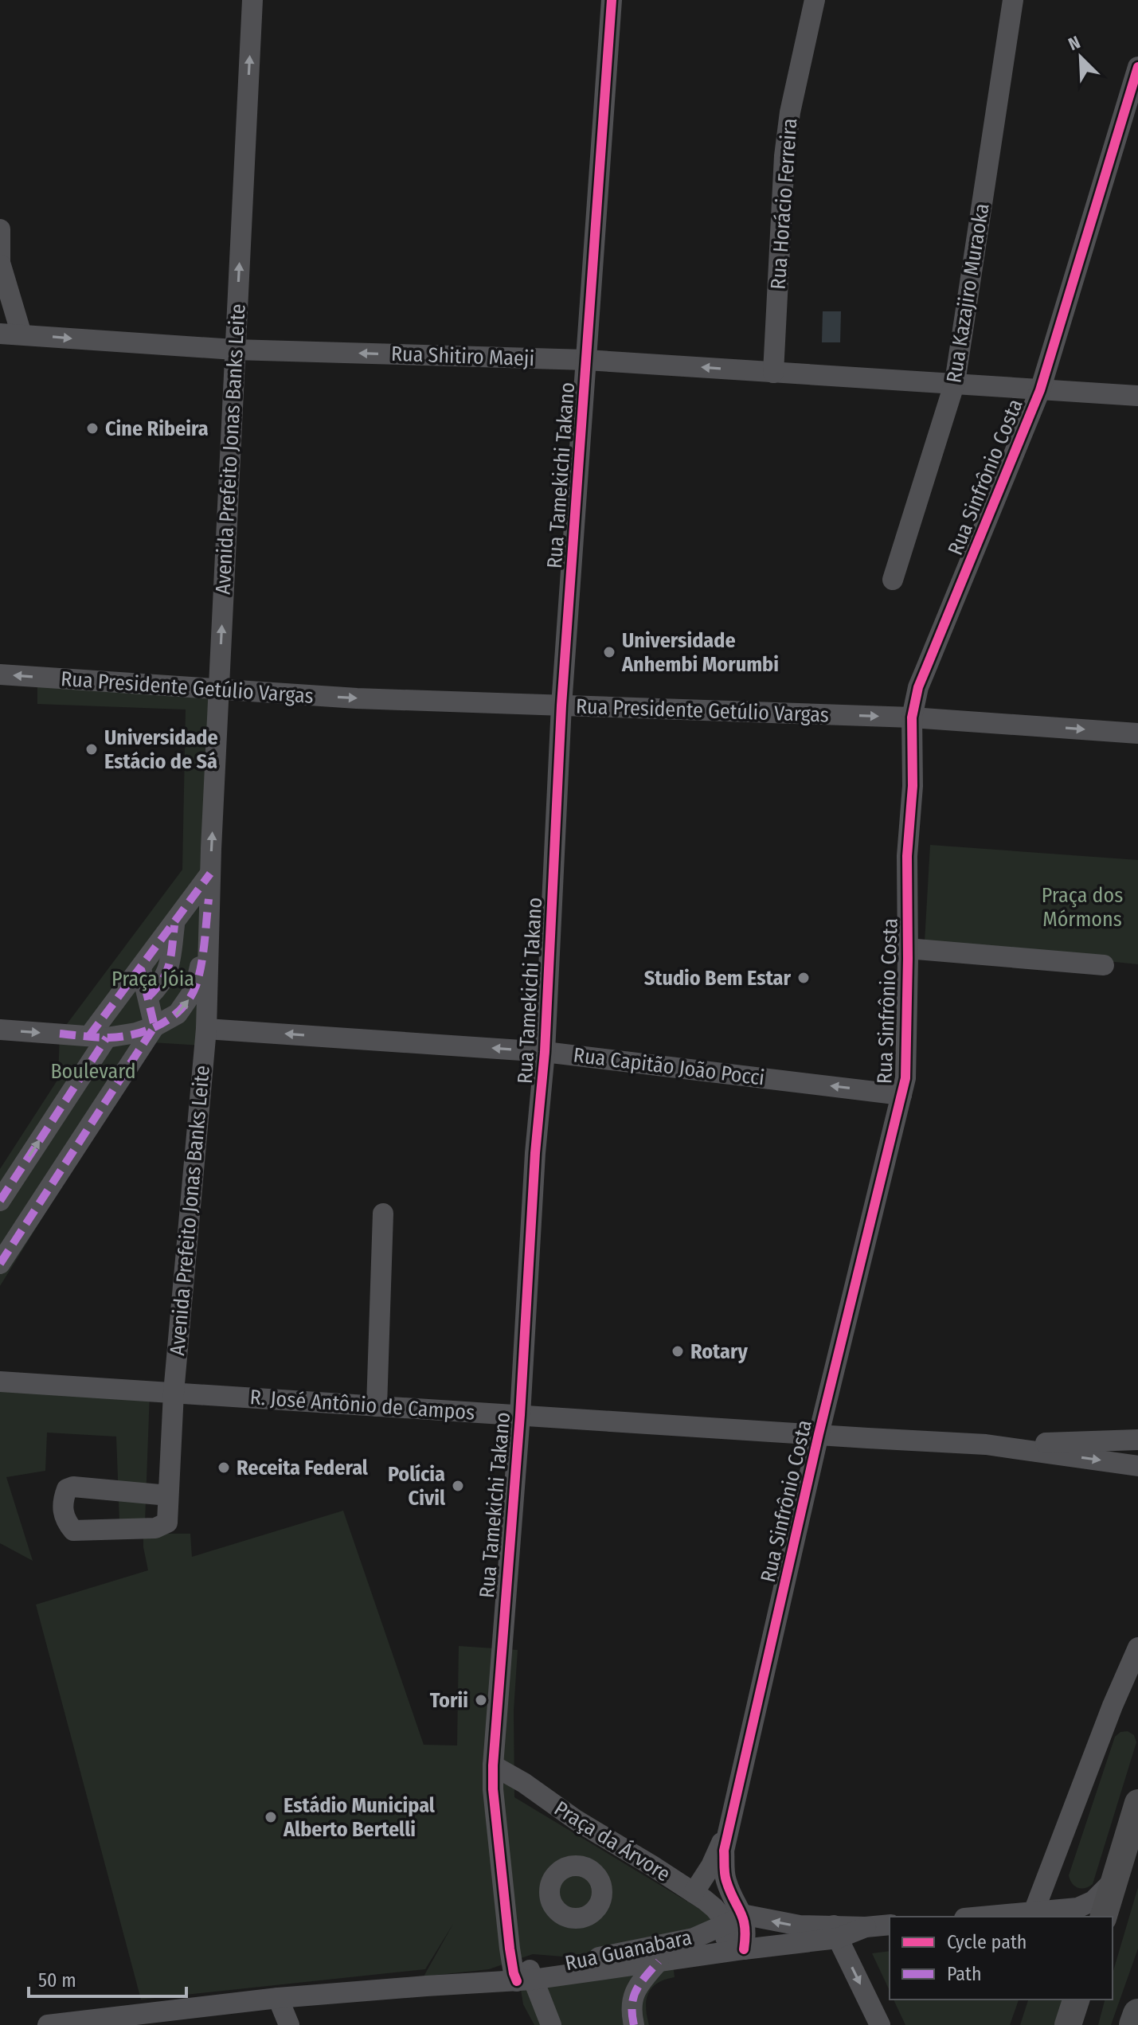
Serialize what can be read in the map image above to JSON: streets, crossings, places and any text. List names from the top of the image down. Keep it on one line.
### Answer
{"streets":{"street":["Rua Horácio Ferreira","Rua Kazajiro Muraoka","Rua Shitiro Maeji","Avenida Prefeito Jonas Banks Leite","Rua Tamekichi Takano","Rua Sinfrônio Costa","Rua Presidente Getúlio Vargas","Rua Capitão João Pocci","R. José Antônio de Campos","Praça da Árvore","Rua Guanabara"]},"crossings":[["Rua Horácio Ferreira","Rua Shitiro Maeji"],["Rua Kazajiro Muraoka","Rua Shitiro Maeji"],["Rua Shitiro Maeji","Avenida Prefeito Jonas Banks Leite"],["Rua Shitiro Maeji","Rua Tamekichi Takano"],["Rua Shitiro Maeji","Rua Sinfrônio Costa"],["Avenida Prefeito Jonas Banks Leite","Rua Presidente Getúlio Vargas"],["Avenida Prefeito Jonas Banks Leite","Rua Capitão João Pocci"],["Avenida Prefeito Jonas Banks Leite","R. José Antônio de Campos"],["Rua Tamekichi Takano","Rua Presidente Getúlio Vargas"],["Rua Tamekichi Takano","Rua Capitão João Pocci"],["Rua Tamekichi Takano","R. José Antônio de Campos"],["Rua Tamekichi Takano","Praça da Árvore"],["Rua Tamekichi Takano","Rua Guanabara"],["Rua Sinfrônio Costa","Rua Presidente Getúlio Vargas"],["Rua Sinfrônio Costa","Rua Capitão João Pocci"],["Rua Sinfrônio Costa","R. José Antônio de Campos"],["Rua Sinfrônio Costa","Praça da Árvore"],["Rua Sinfrônio Costa","Rua Guanabara"],["Praça da Árvore","Rua Guanabara"]],"one_way":["Rua Capitão João Pocci"],"parks":["Praça dos Mórmons","Praça Jóia","Boulevard"],"places":["Cine Ribeira","Universidade Anhembi Morumbi","Universidade Estácio de Sá","Studio Bem Estar","Rotary","Receita Federal","Polícia Civil","Torii","Estádio Municipal Alberto Bertelli"],"legend":["Cycle path","Path"],"scale_bar":"50 m","north":"top left"}
